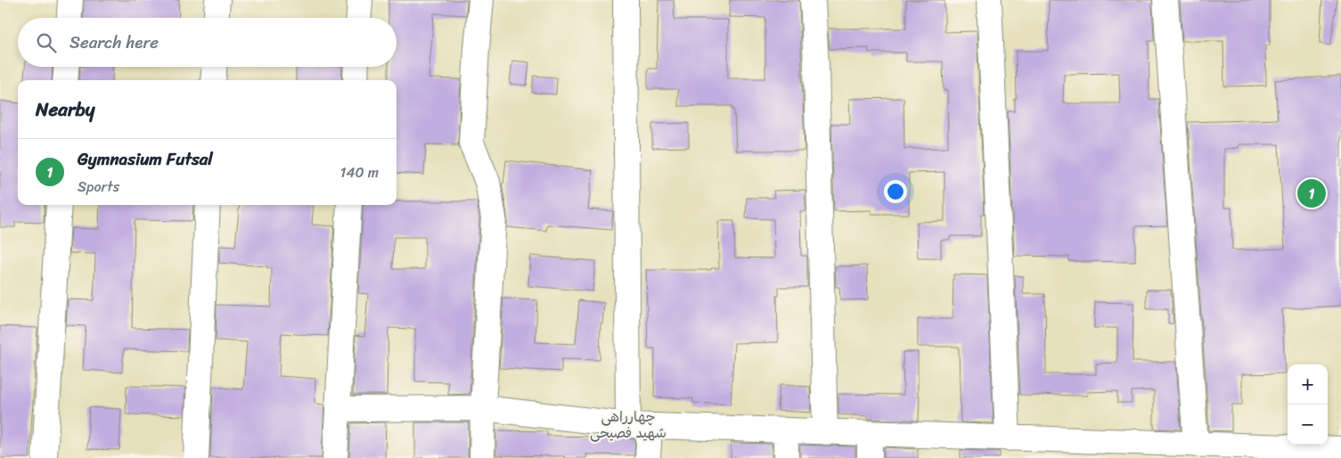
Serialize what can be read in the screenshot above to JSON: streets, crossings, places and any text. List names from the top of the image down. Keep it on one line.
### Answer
{"districts":["چهارراهی شهید فصیحی"],"page":{"search":"Search here","heading":"Nearby","list":[{"mark":"1","name":"Gymnasium Futsal","note":"Sports","value":"140 m"}],"pins":"1","map_buttons":["+","−"]}}
